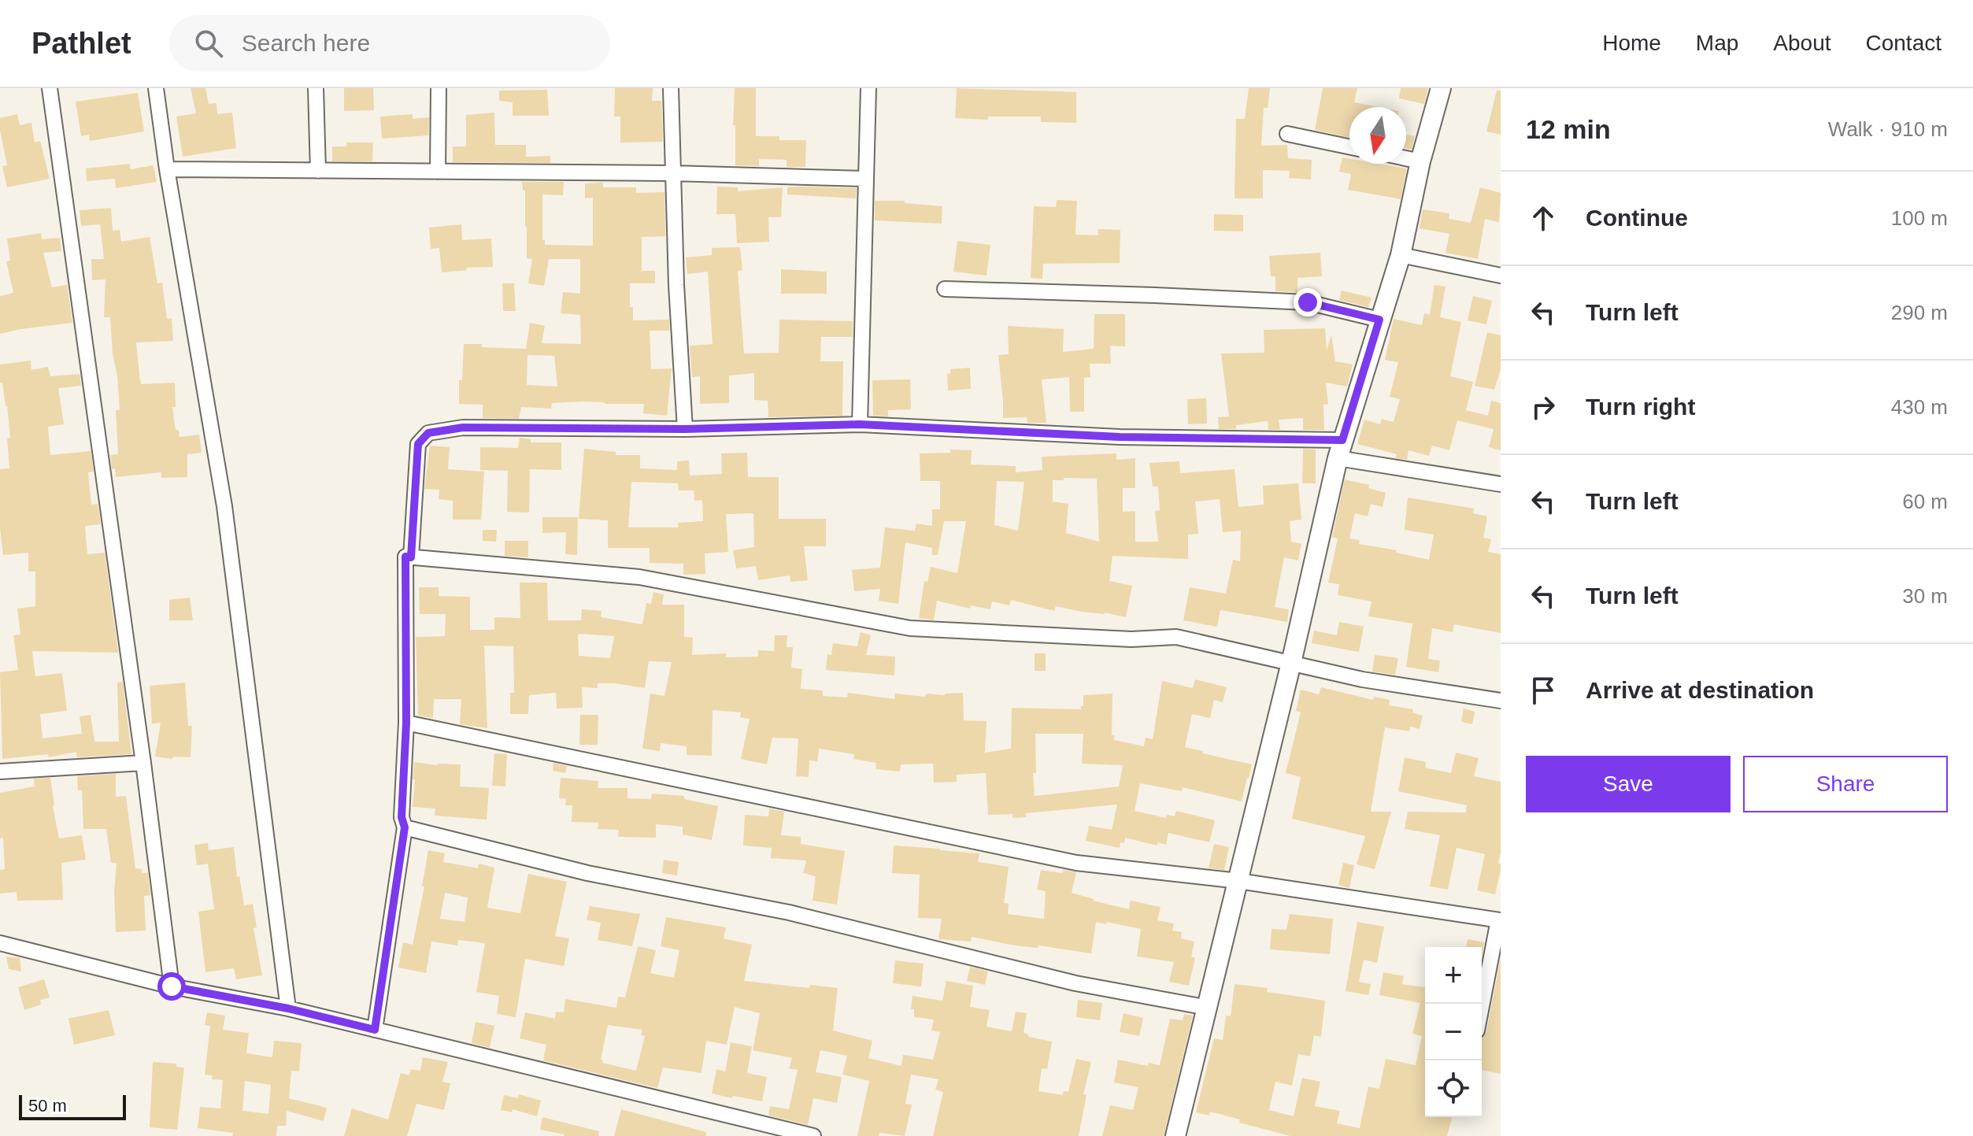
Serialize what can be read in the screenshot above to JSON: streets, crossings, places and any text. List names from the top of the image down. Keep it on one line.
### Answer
{"scale_bar":"50 m","north":"bottom","page":{"header":"Pathlet","search":"Search here","nav":["Home","Map","About","Contact"],"heading":["12 min","Walk · 910 m"],"list":[["Continue","100 m"],["Turn left","290 m"],["Turn right","430 m"],["Turn left","60 m"],["Turn left","30 m"],"Arrive at destination"],"buttons":["Save","Share"],"map_buttons":["+","−"],"scale":"50 m"}}
